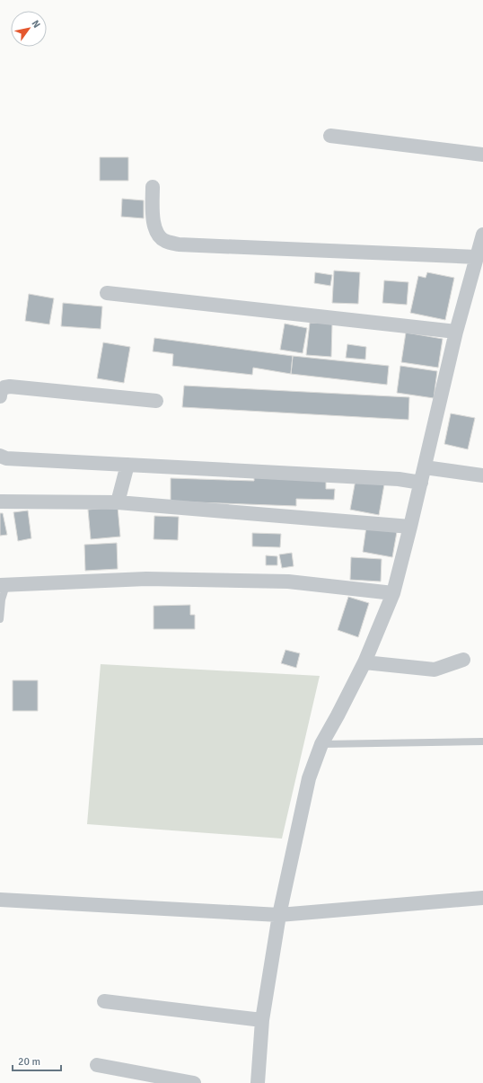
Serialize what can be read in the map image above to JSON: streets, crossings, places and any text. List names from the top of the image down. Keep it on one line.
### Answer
{"scale_bar":"20 m","north":"top right"}
